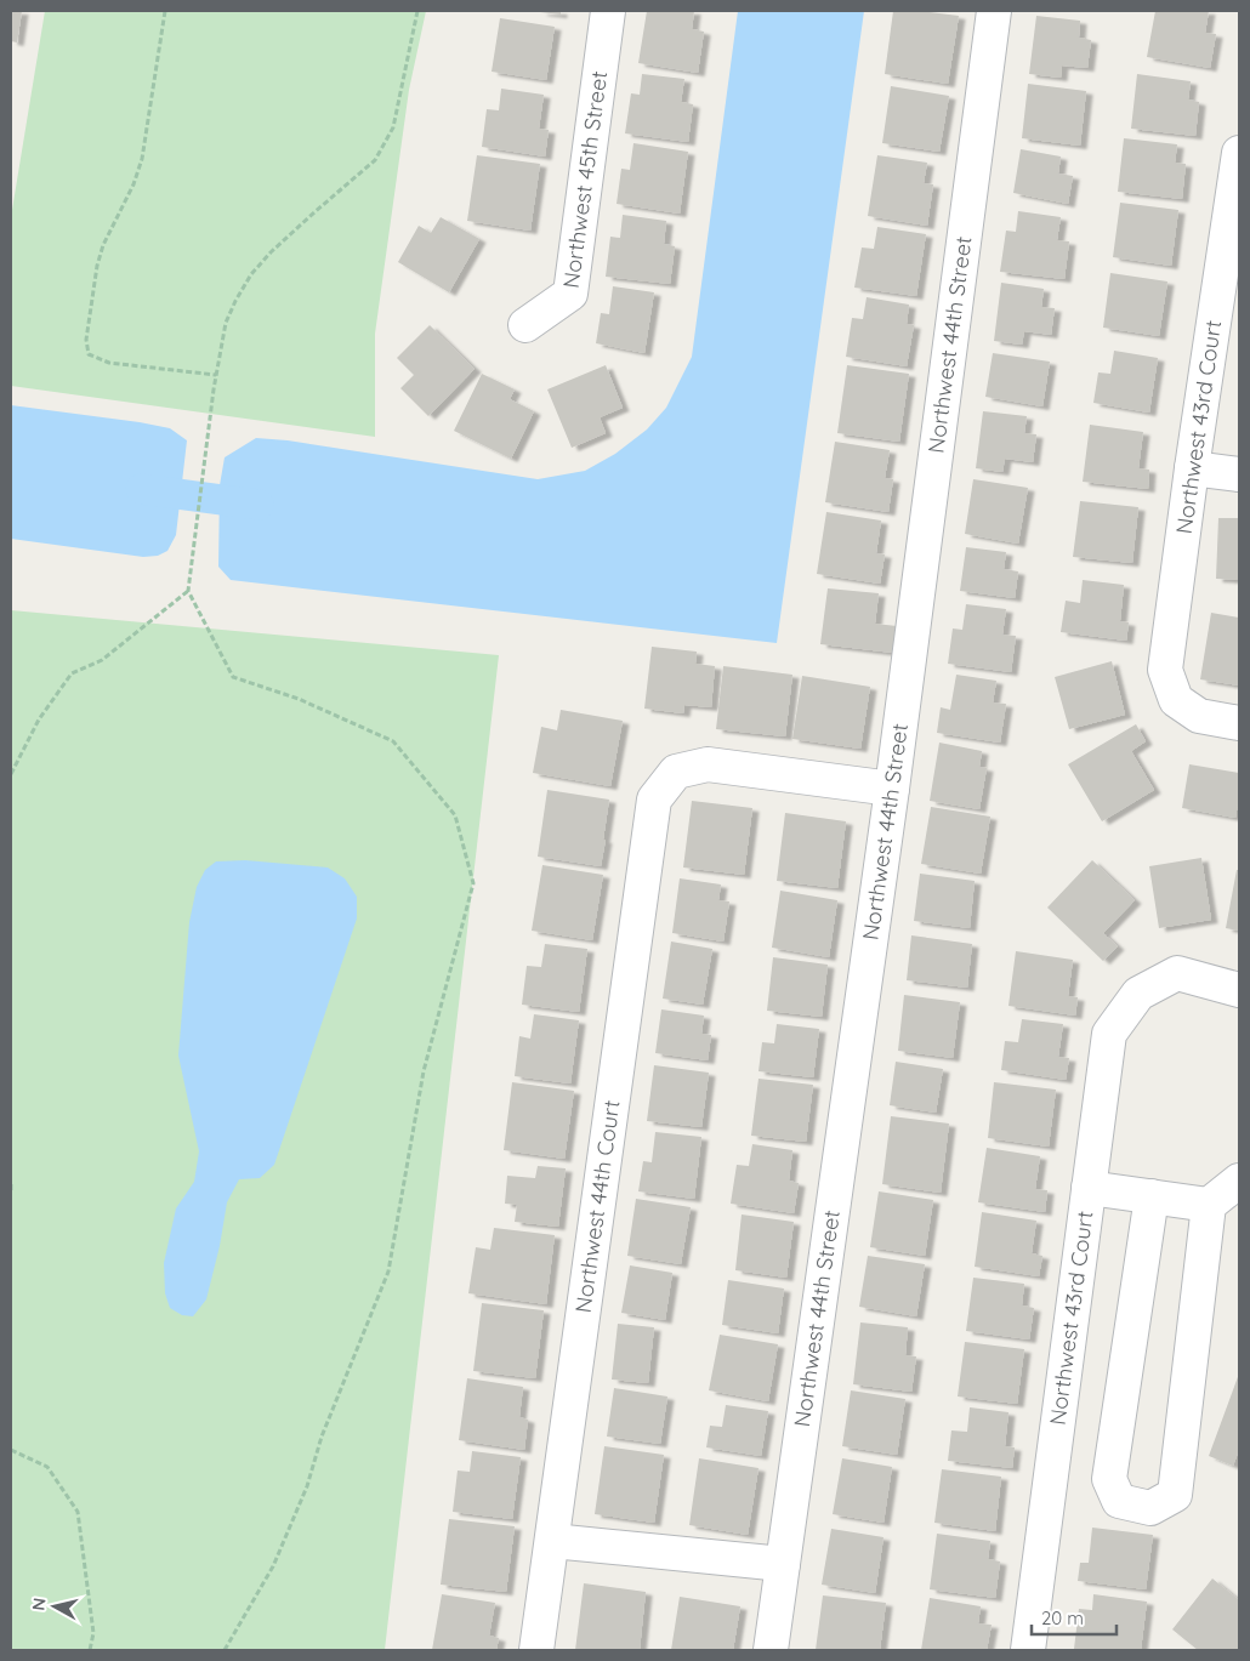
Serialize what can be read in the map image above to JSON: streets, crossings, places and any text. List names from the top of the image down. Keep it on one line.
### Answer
{"streets":{"street":["Northwest 45th Street","Northwest 44th Street","Northwest 43rd Court","Northwest 44th Court"]},"crossings":[["Northwest 44th Street","Northwest 44th Court"]],"scale_bar":"20 m","north":"left"}
